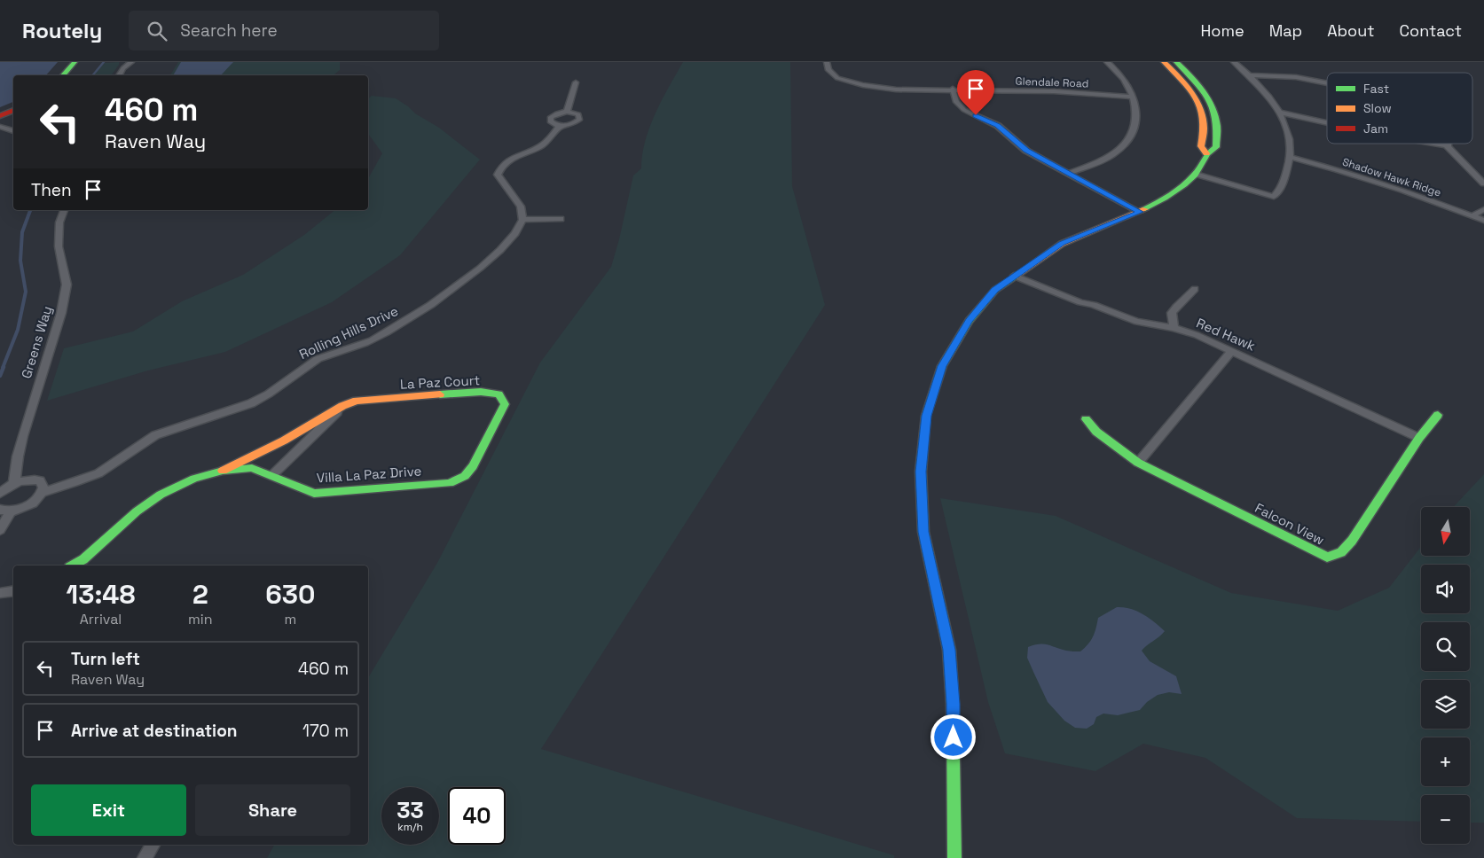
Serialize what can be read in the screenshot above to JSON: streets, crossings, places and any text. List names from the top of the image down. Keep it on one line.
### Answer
{"streets":{"street":["Glendale Road","Shadow Hawk Ridge","Rolling Hills Drive","Red Hawk","Greens Way","La Paz Court","Villa La Paz Drive","Falcon View"]},"crossings":[["Red Hawk","Falcon View"],["La Paz Court","Villa La Paz Drive"]],"legend":["Fast","Slow","Jam"],"north":"bottom","page":{"header":"Routely","search":"Search here","nav":["Home","Map","About","Contact"],"turn":["460 m","Raven Way"],"then":"Then","map_buttons":["+","−"],"eta":["13:48","Arrival","2","min","630","m"],"list":[{"name":"Turn left","note":"Raven Way","value":"460 m"},{"name":"Arrive at destination","value":"170 m"}],"buttons":["Exit","Share"],"speed":"33 km/h","limit":"40"}}
